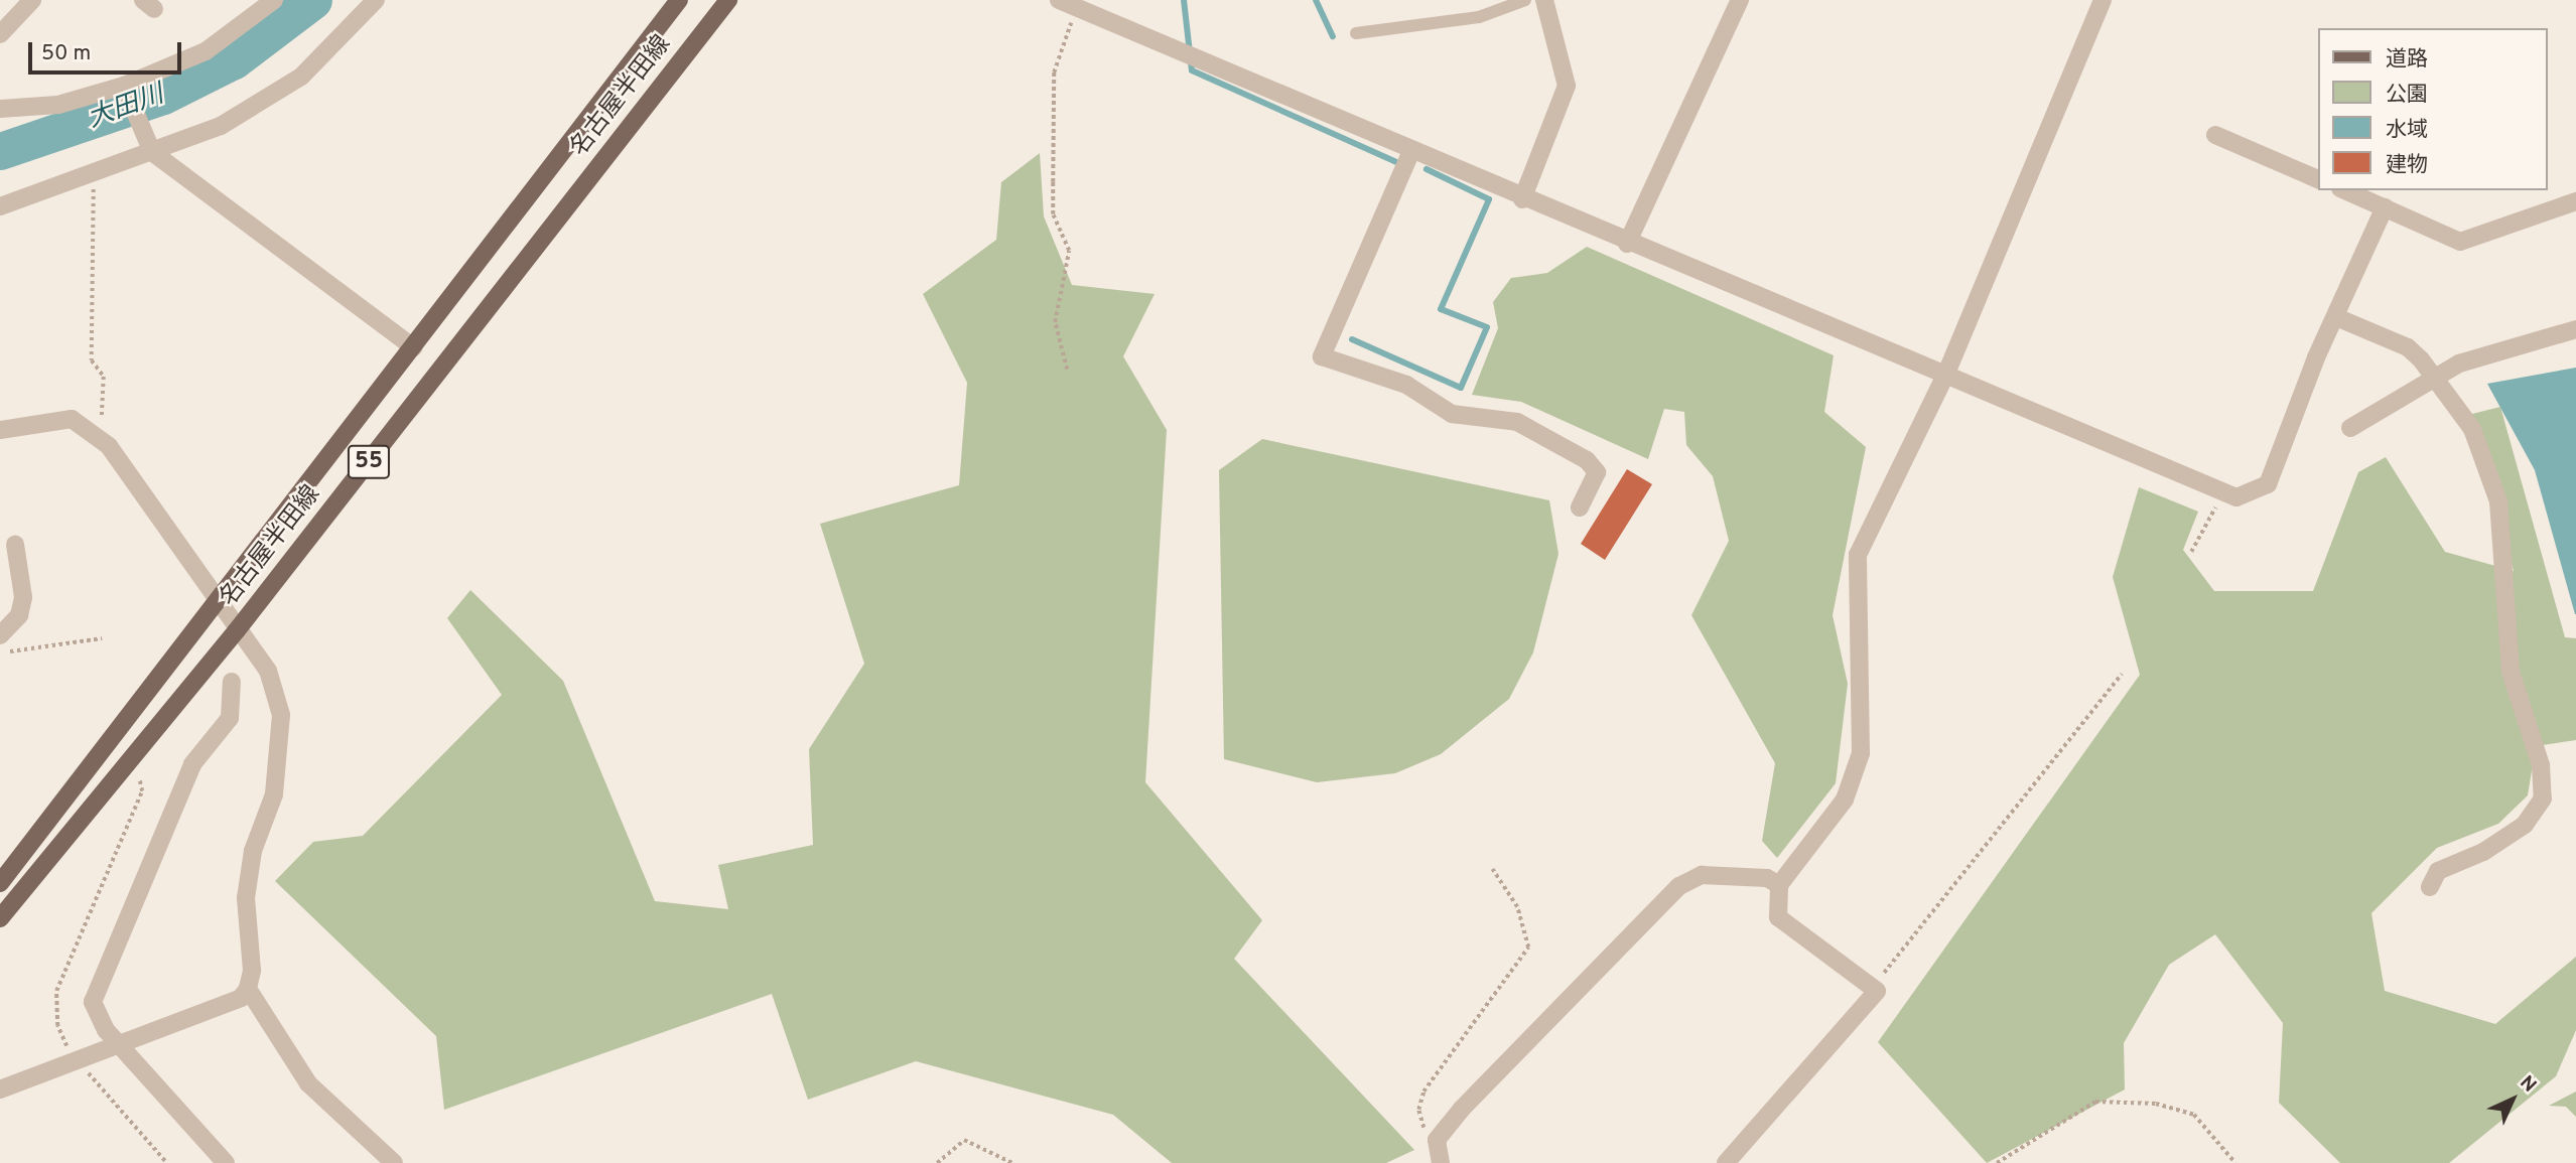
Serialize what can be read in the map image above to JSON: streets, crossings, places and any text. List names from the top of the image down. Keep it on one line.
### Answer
{"streets":{"main road":["名古屋半田線","55"]},"water":["大田川"],"legend":["道路","公園","水域","建物"],"scale_bar":"50 m","north":"top right"}
